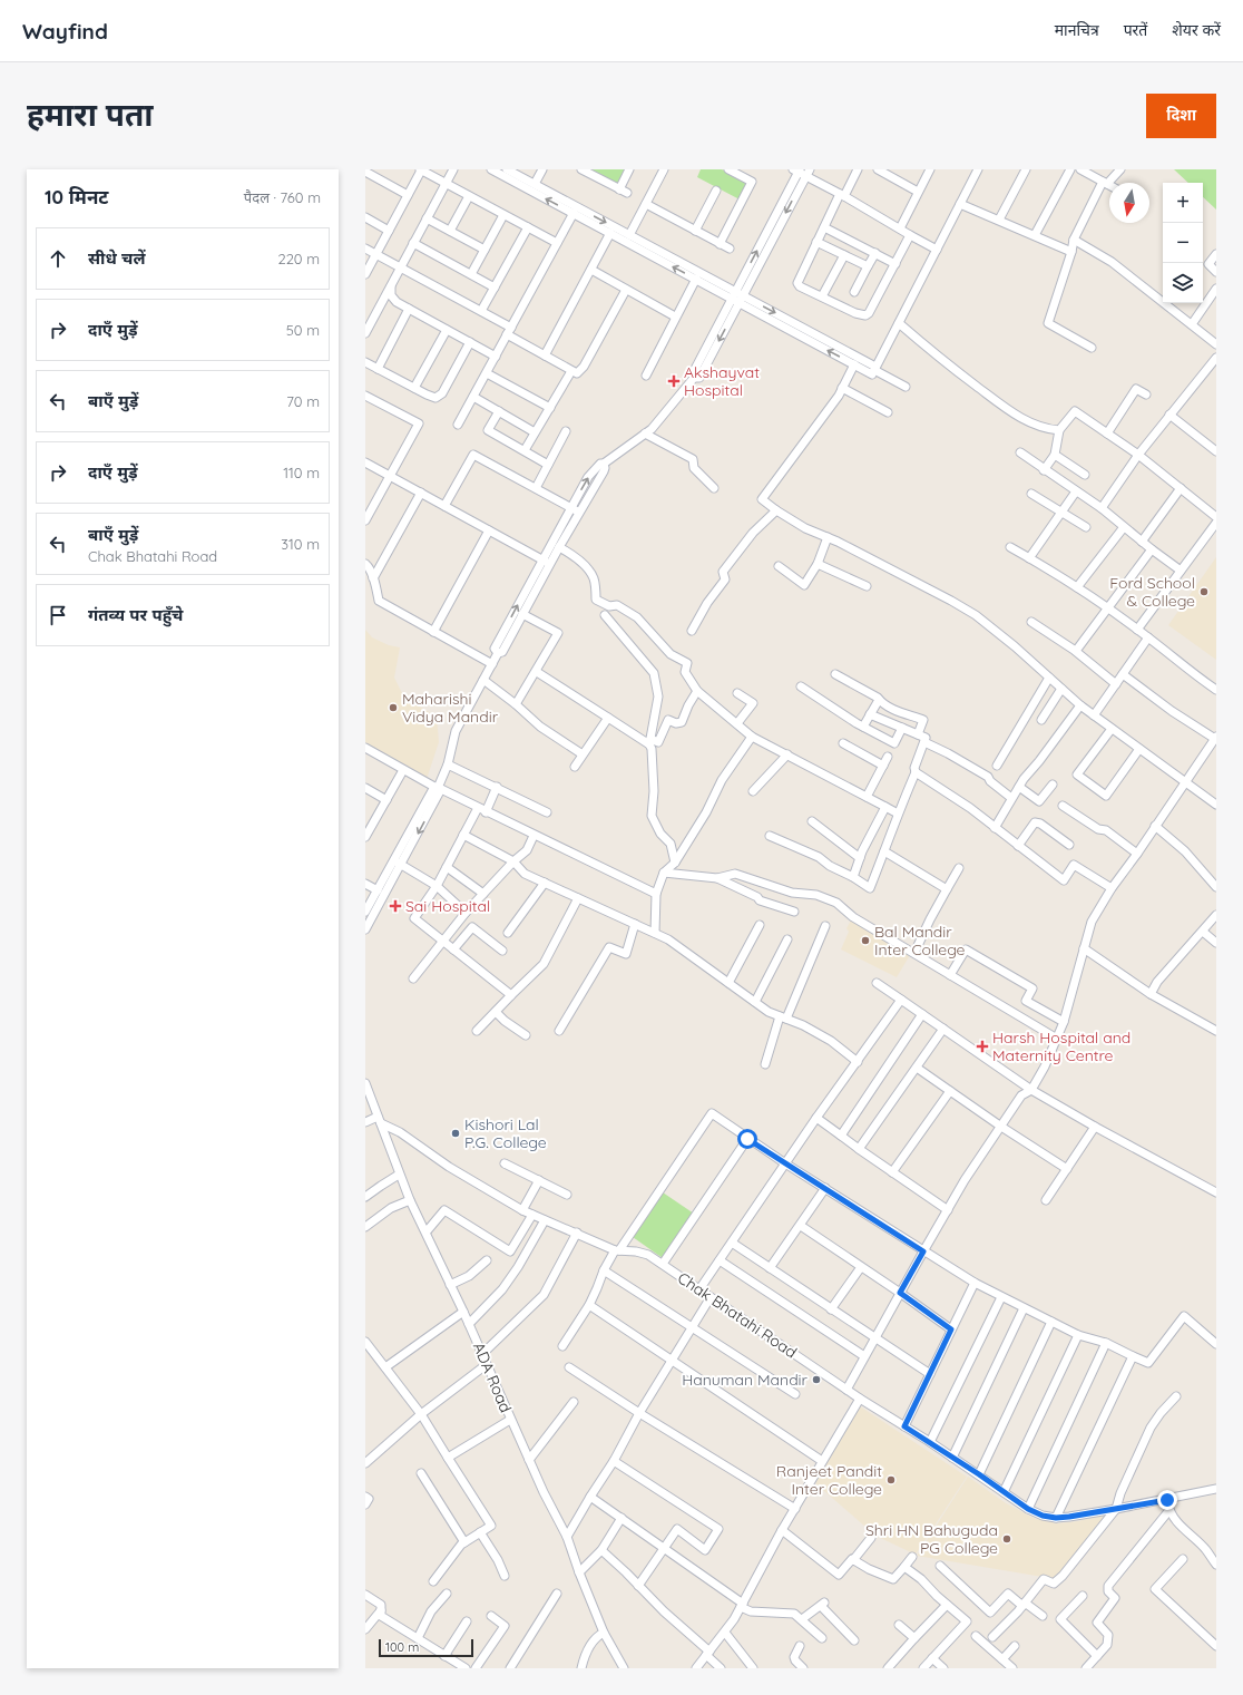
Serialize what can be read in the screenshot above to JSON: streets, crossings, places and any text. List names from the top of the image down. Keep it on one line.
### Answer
{"streets":{"street":["Chak Bhatahi Road","ADA Road"]},"crossings":[["Chak Bhatahi Road","ADA Road"]],"places":{"health":["Akshayvat Hospital","Sai Hospital","Harsh Hospital and Maternity Centre"],"other":["Ford School & College","Maharishi Vidya Mandir","Bal Mandir Inter College","Kishori Lal P.G. College","Hanuman Mandir","Ranjeet Pandit Inter College","Shri HN Bahuguda PG College"]},"scale_bar":"100 m","north":"bottom","page":{"header":"Wayfind","nav":["मानचित्र","परतें","शेयर करें"],"buttons":"दिशा","title":"हमारा पता","heading":["10 मिनट","पैदल · 760 m"],"map_buttons":["+","−"],"list":[["सीधे चलें","220 m"],["दाएँ मुड़ें","50 m"],["बाएँ मुड़ें","70 m"],["दाएँ मुड़ें","110 m"],["बाएँ मुड़ें","Chak Bhatahi Road","310 m"],"गंतव्य पर पहुँचे"],"scale":"100 m"}}
